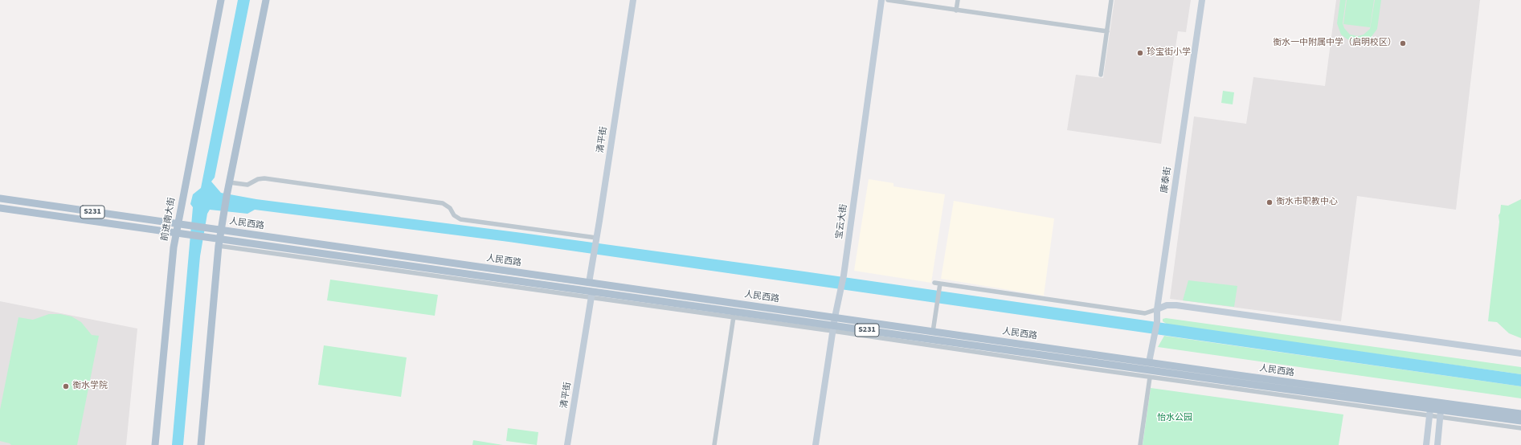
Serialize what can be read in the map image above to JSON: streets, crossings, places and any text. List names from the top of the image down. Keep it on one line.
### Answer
{"streets":{"main road":["S231","前进南大街","人民西路"],"street":["清平街","康泰街","宝云大街"]},"crossings":[["清平街","人民西路"],["康泰街","人民西路"],["前进南大街","人民西路"],["宝云大街","人民西路"]],"parks":["怡水公园"],"places":["衡水一中附属中学（启明校区）","珍宝街小学","衡水市职教中心","衡水学院"]}
